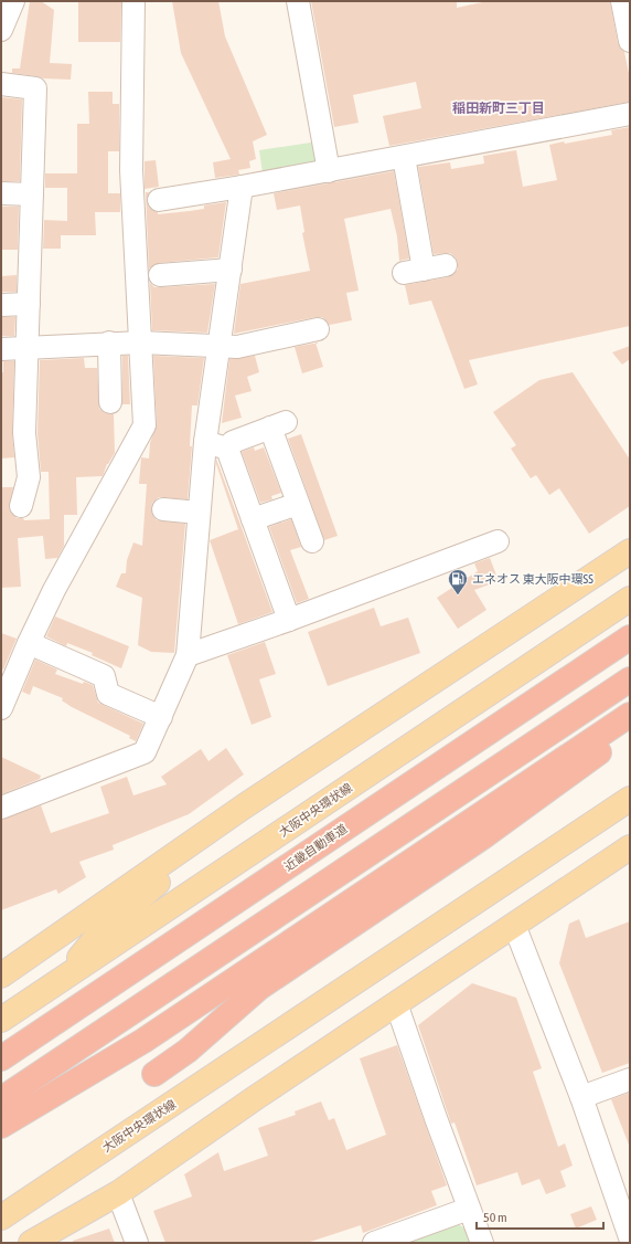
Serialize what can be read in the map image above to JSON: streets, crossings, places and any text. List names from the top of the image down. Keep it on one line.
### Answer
{"streets":{"highway":["近畿自動車道"],"main road":["大阪中央環状線"]},"districts":["稲田新町三丁目"],"places":{"fuel station":["エネオス 東大阪中環SS"]},"scale_bar":"50 m"}
